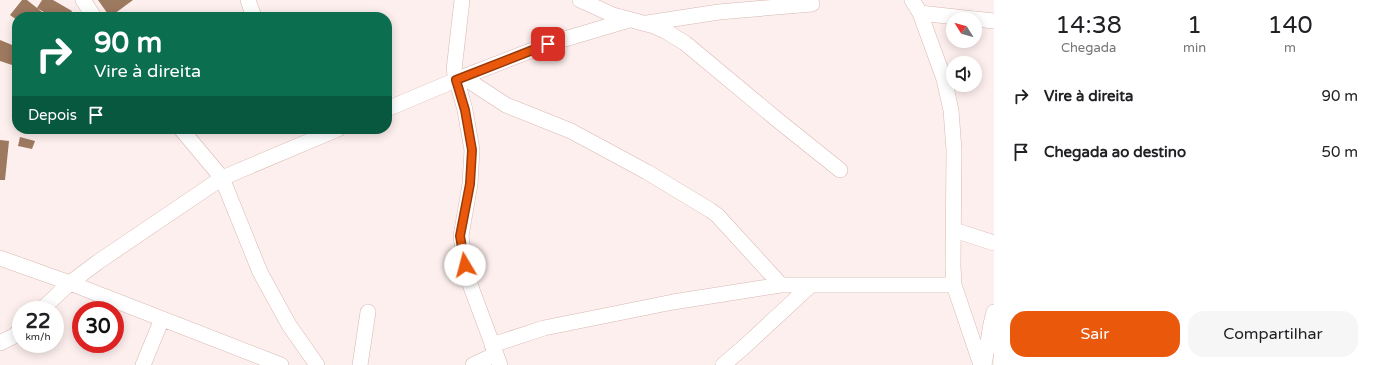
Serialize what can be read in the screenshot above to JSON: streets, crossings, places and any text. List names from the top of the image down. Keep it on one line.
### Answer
{"north":"top left","page":{"eta":["14:38","Chegada","1","min","140","m"],"turn":["90 m","Vire à direita"],"list":[{"name":"Vire à direita","value":"90 m"},{"name":"Chegada ao destino","value":"50 m"}],"then":"Depois","speed":"22 km/h","limit":"30","buttons":["Sair","Compartilhar"]}}
